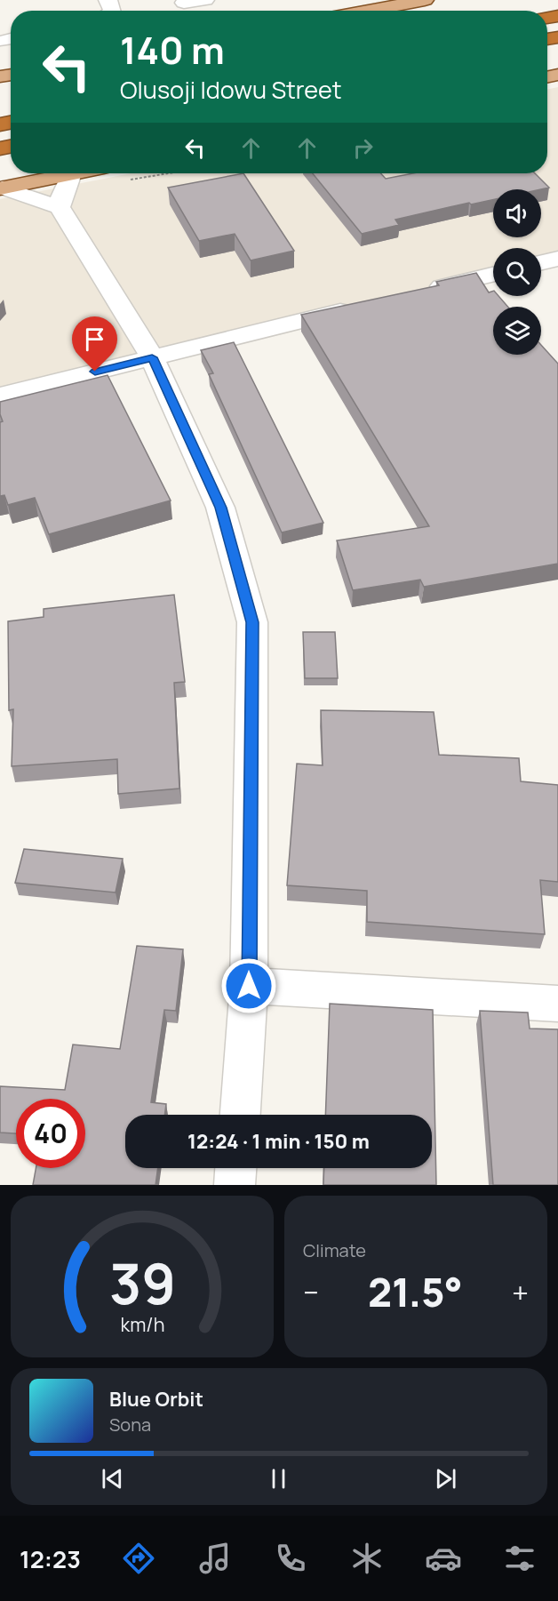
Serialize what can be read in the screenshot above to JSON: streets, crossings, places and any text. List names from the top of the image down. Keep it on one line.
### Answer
{"page":{"turn":["140 m","Olusoji Idowu Street"],"limit":"40","trip":"12:24 · 1 min · 150 m","tile":"Climate","heat":["−","21.5°","+"],"song":["Blue Orbit","Sona"],"tabs":"12:23","gauge":["39","km/h"]}}
